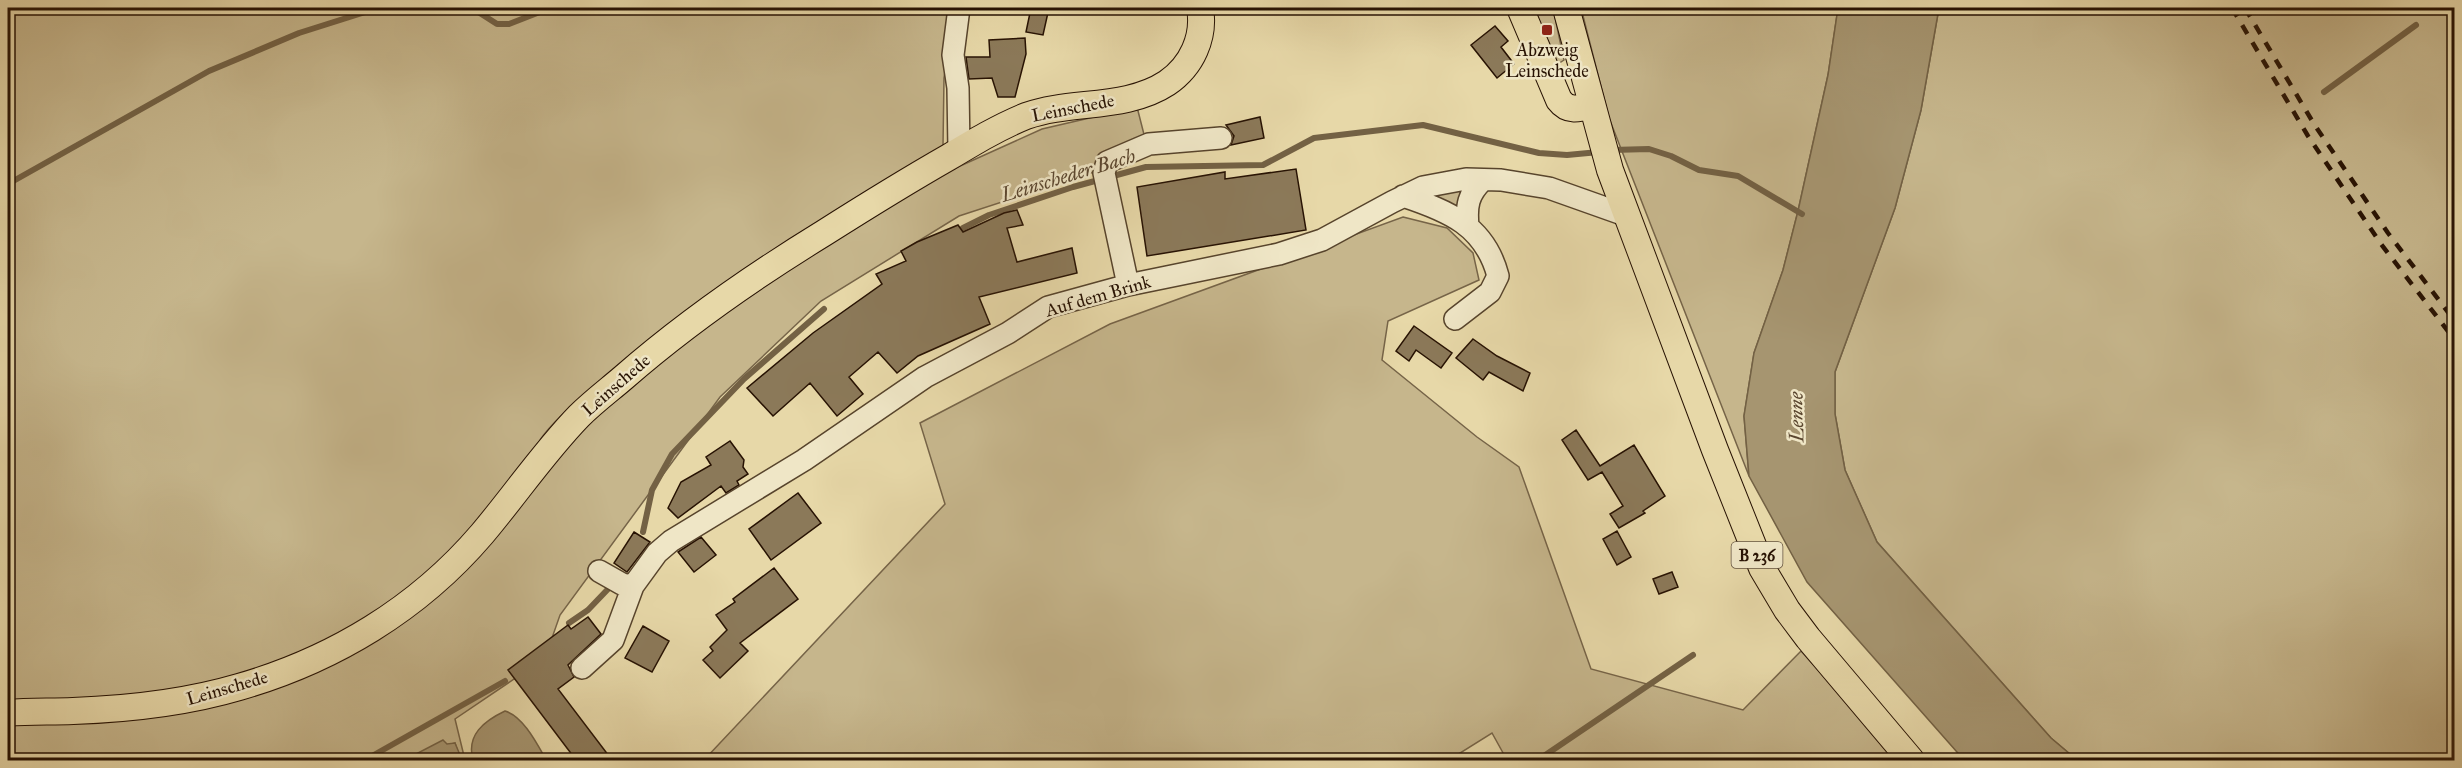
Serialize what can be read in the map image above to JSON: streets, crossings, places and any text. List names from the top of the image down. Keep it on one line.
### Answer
{"streets":{"main road":["Leinschede","B 236"],"street":["Auf dem Brink"]},"crossings":[["Auf dem Brink","B 236"]],"water":["Leinscheder Bach","Lenne"],"places":{"transit":["Abzweig Leinschede"]}}
